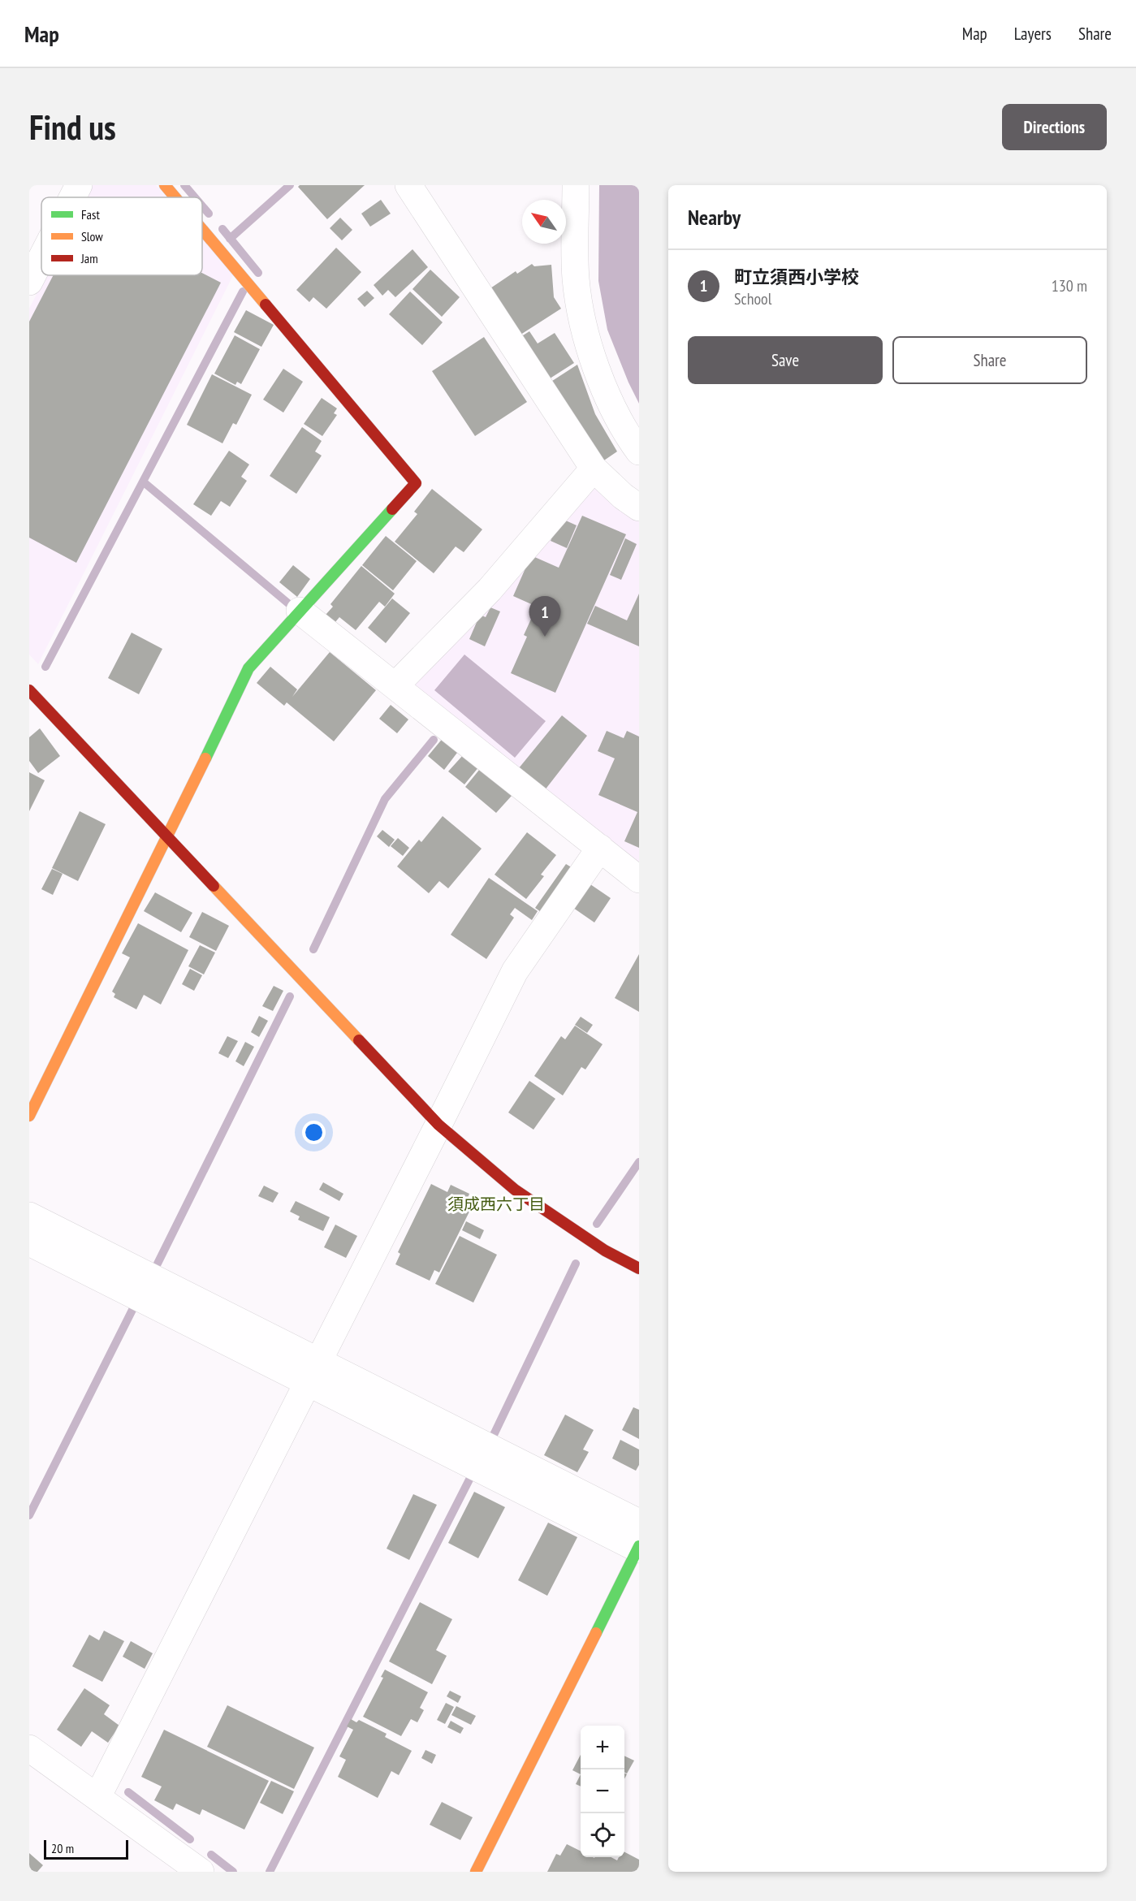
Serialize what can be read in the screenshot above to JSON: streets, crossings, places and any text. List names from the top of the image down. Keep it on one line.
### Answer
{"districts":["須成西六丁目"],"legend":["Fast","Slow","Jam"],"scale_bar":"20 m","north":"top left","page":{"header":"Map","nav":["Map","Layers","Share"],"buttons":["Directions",["Save","Share"]],"title":"Find us","heading":"Nearby","list":[{"mark":"1","name":"町立須西小学校","note":"School","value":"130 m"}],"pins":"1","map_buttons":["+","−"],"scale":"20 m"}}
